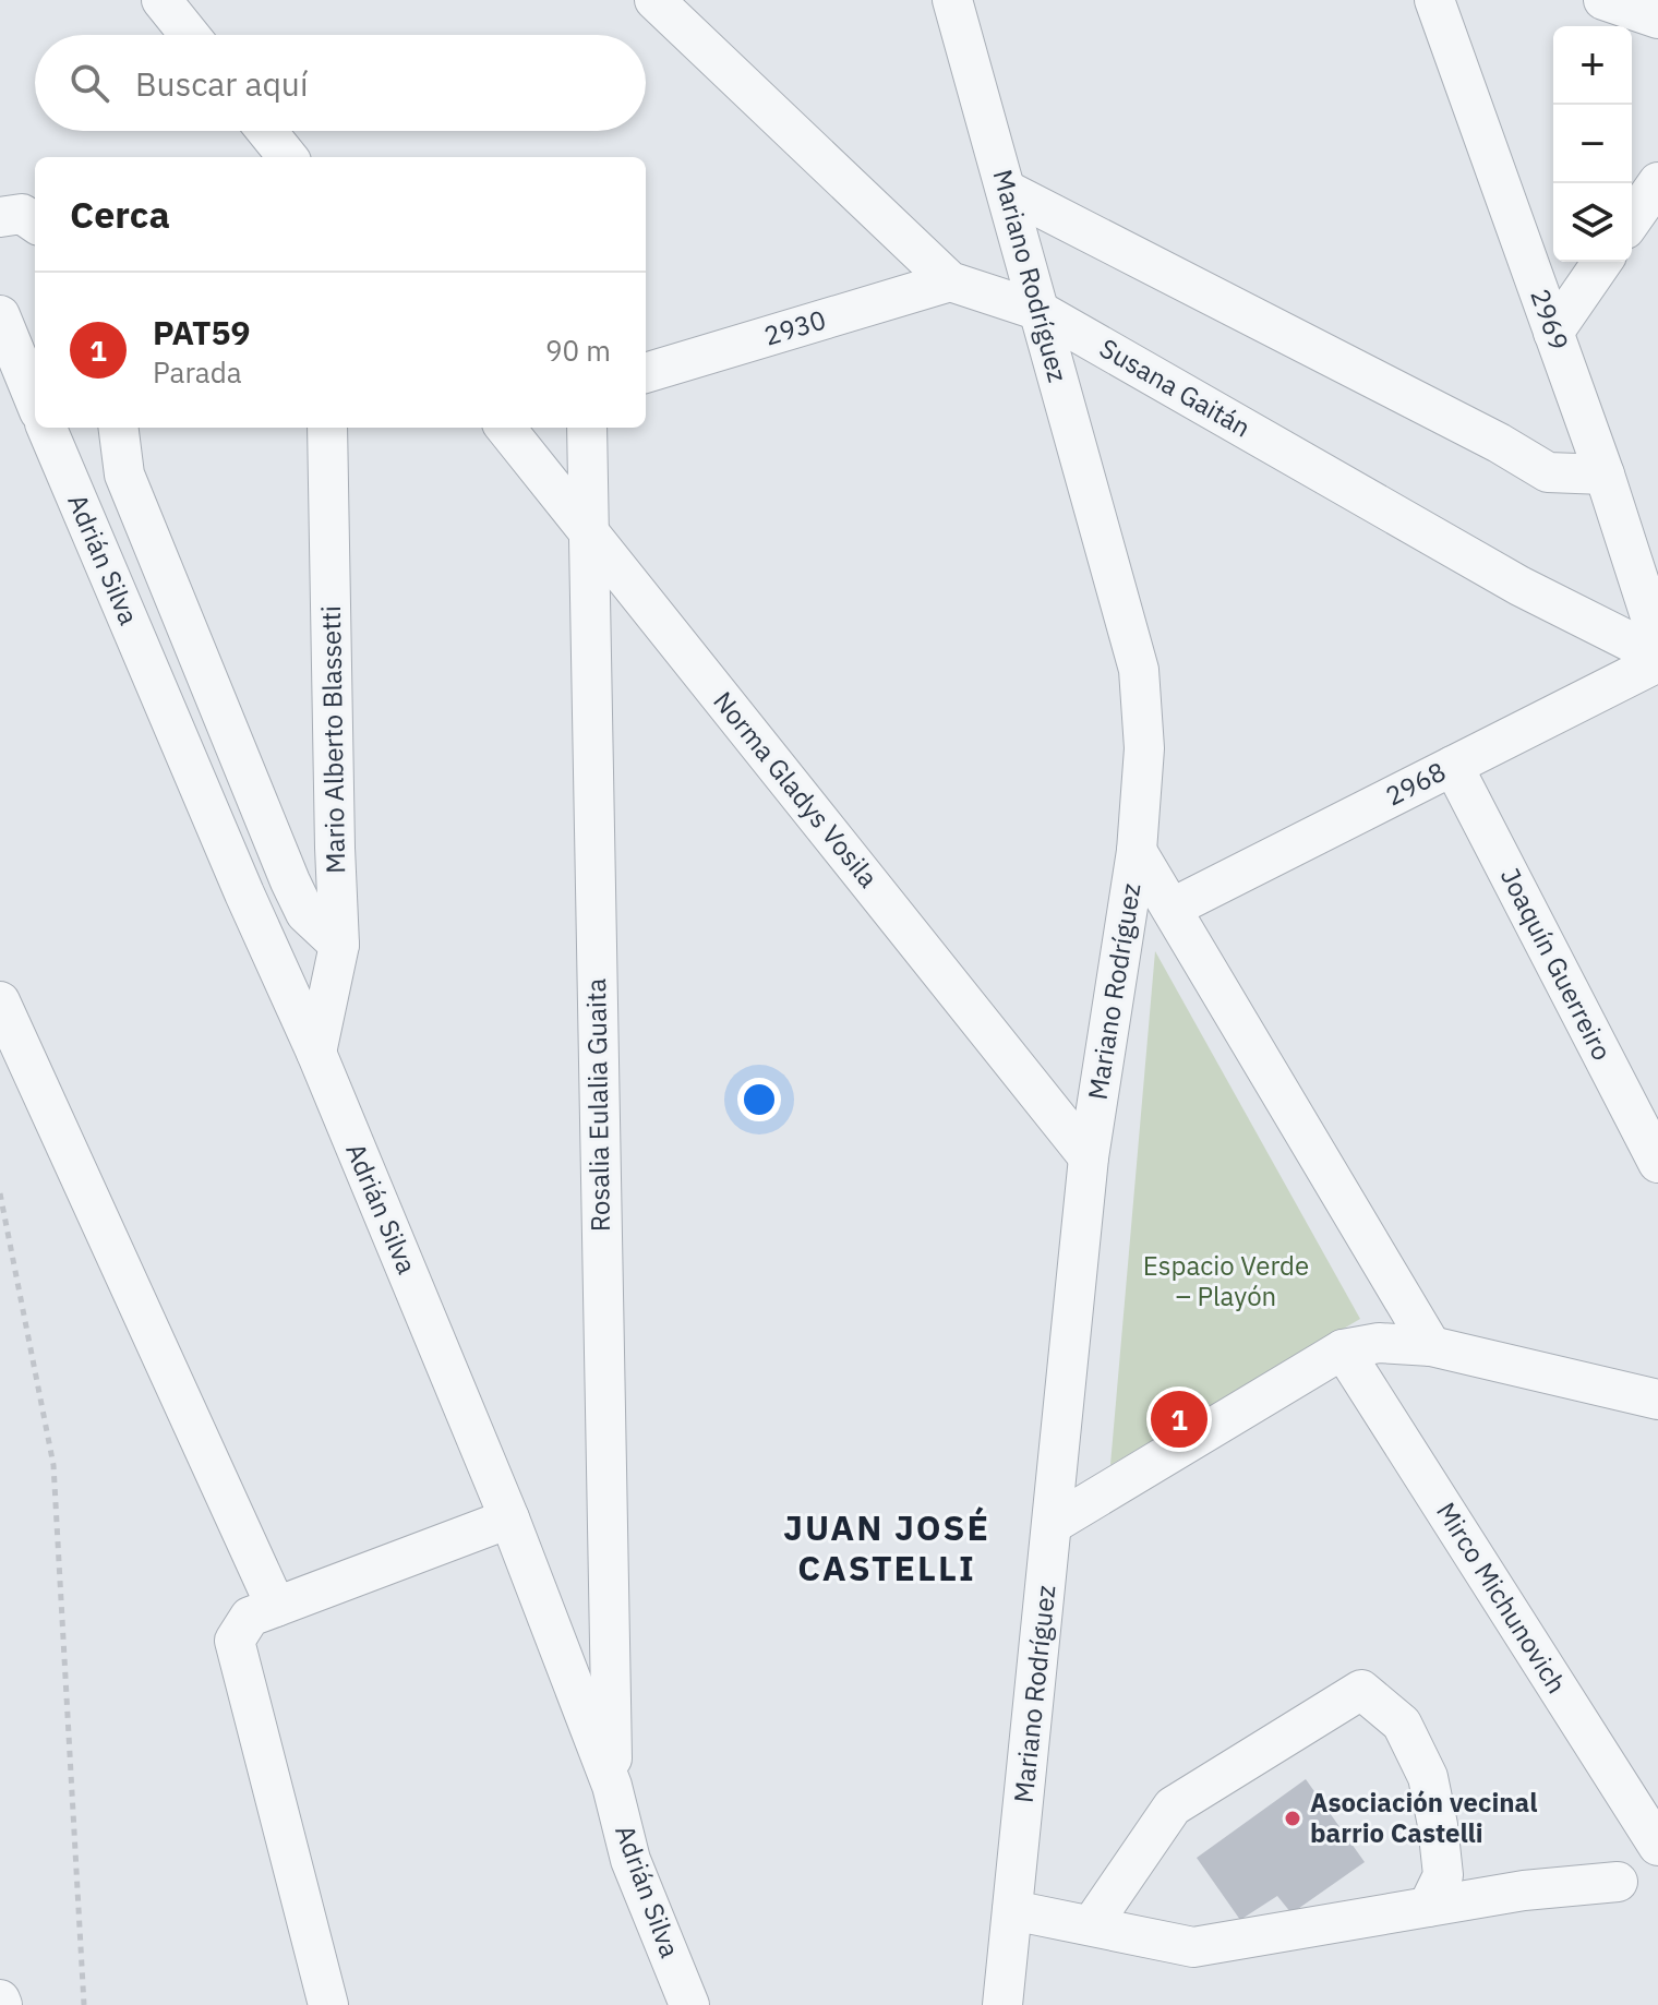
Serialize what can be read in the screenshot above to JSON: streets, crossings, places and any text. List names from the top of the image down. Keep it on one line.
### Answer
{"streets":{"street":["Mariano Rodríguez","2969","2930","Susana Gaitán","Adrián Silva","Mario Alberto Blassetti","2968","Norma Gladys Vosila","Joaquín Guerreiro","Rosalia Eulalia Guaita","Mirco Michunovich"]},"crossings":[["Mariano Rodríguez","Susana Gaitán"],["Mariano Rodríguez","Norma Gladys Vosila"],["2930","Susana Gaitán"],["Susana Gaitán","2968"],["Adrián Silva","Mario Alberto Blassetti"],["Adrián Silva","Rosalia Eulalia Guaita"],["2968","Joaquín Guerreiro"],["Norma Gladys Vosila","Rosalia Eulalia Guaita"]],"districts":["JUAN JOSÉ CASTELLI"],"parks":["Espacio Verde – Playón"],"places":["Asociación vecinal barrio Castelli"],"page":{"map_buttons":["+","−"],"search":"Buscar aquí","heading":"Cerca","list":[{"mark":"1","name":"PAT59","note":"Parada","value":"90 m"}],"pins":"1"}}
